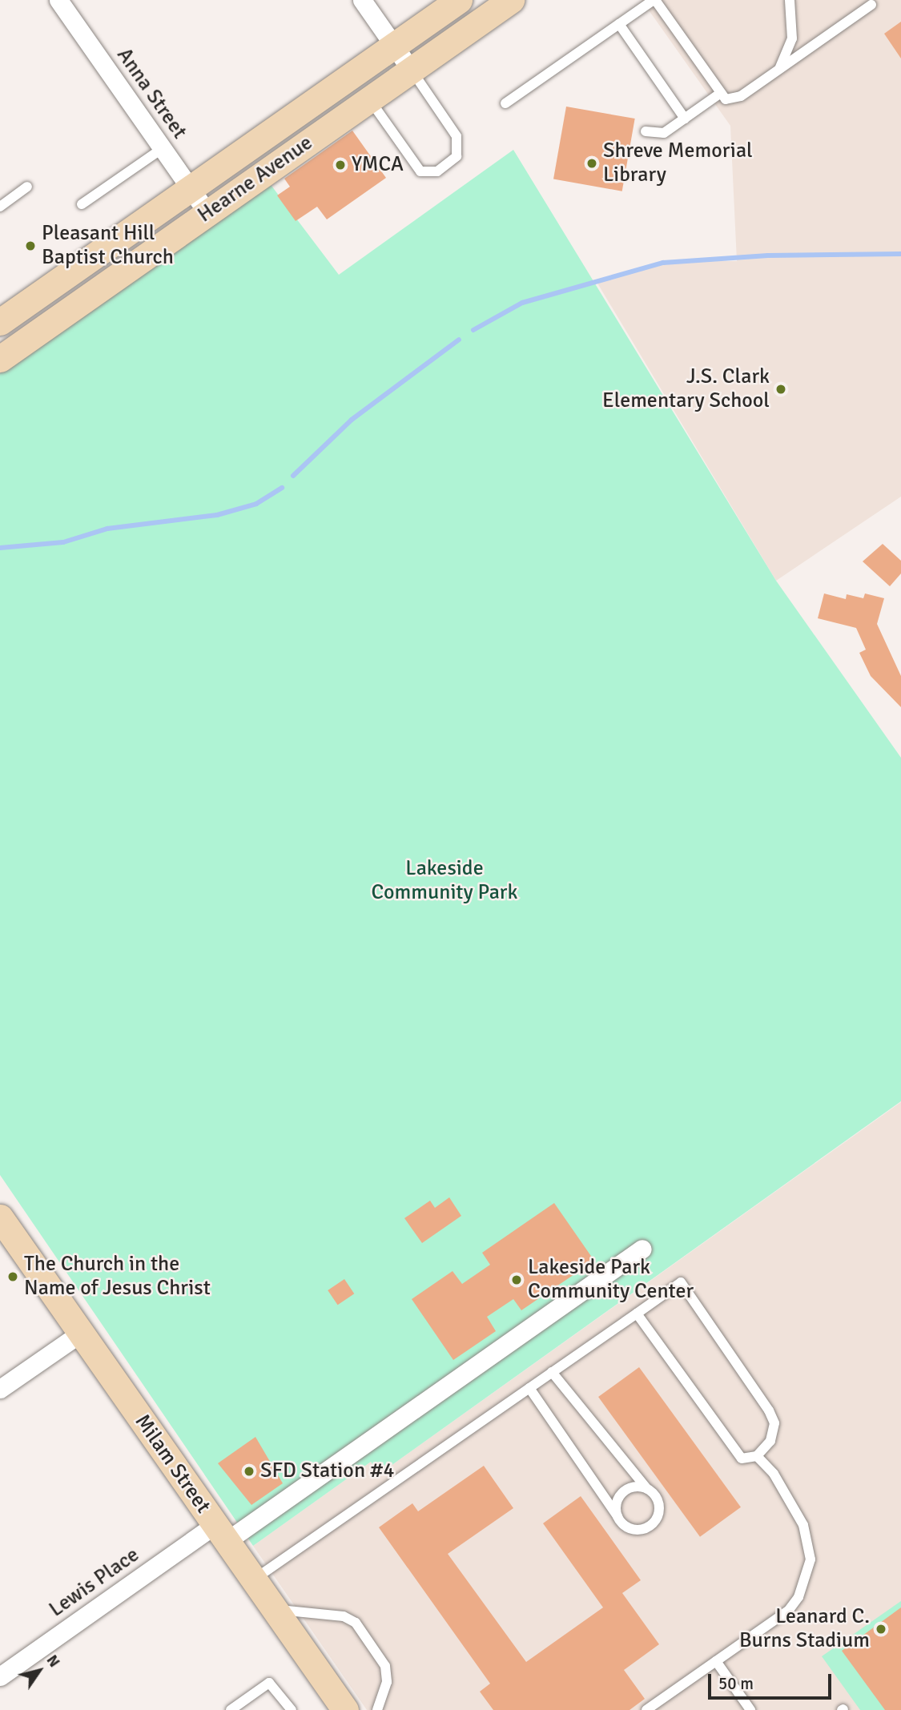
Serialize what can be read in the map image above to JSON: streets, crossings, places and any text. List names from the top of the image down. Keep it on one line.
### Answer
{"streets":{"main road":["Hearne Avenue","Milam Street"],"street":["Anna Street","Lewis Place"]},"crossings":[["Anna Street","Hearne Avenue"],["Milam Street","Lewis Place"]],"parks":["Lakeside Community Park"],"places":["Shreve Memorial Library","YMCA","Pleasant Hill Baptist Church","J.S. Clark Elementary School","The Church in the Name of Jesus Christ","Lakeside Park Community Center","SFD Station #4","Leanard C. Burns Stadium"],"scale_bar":"50 m","north":"top right"}
